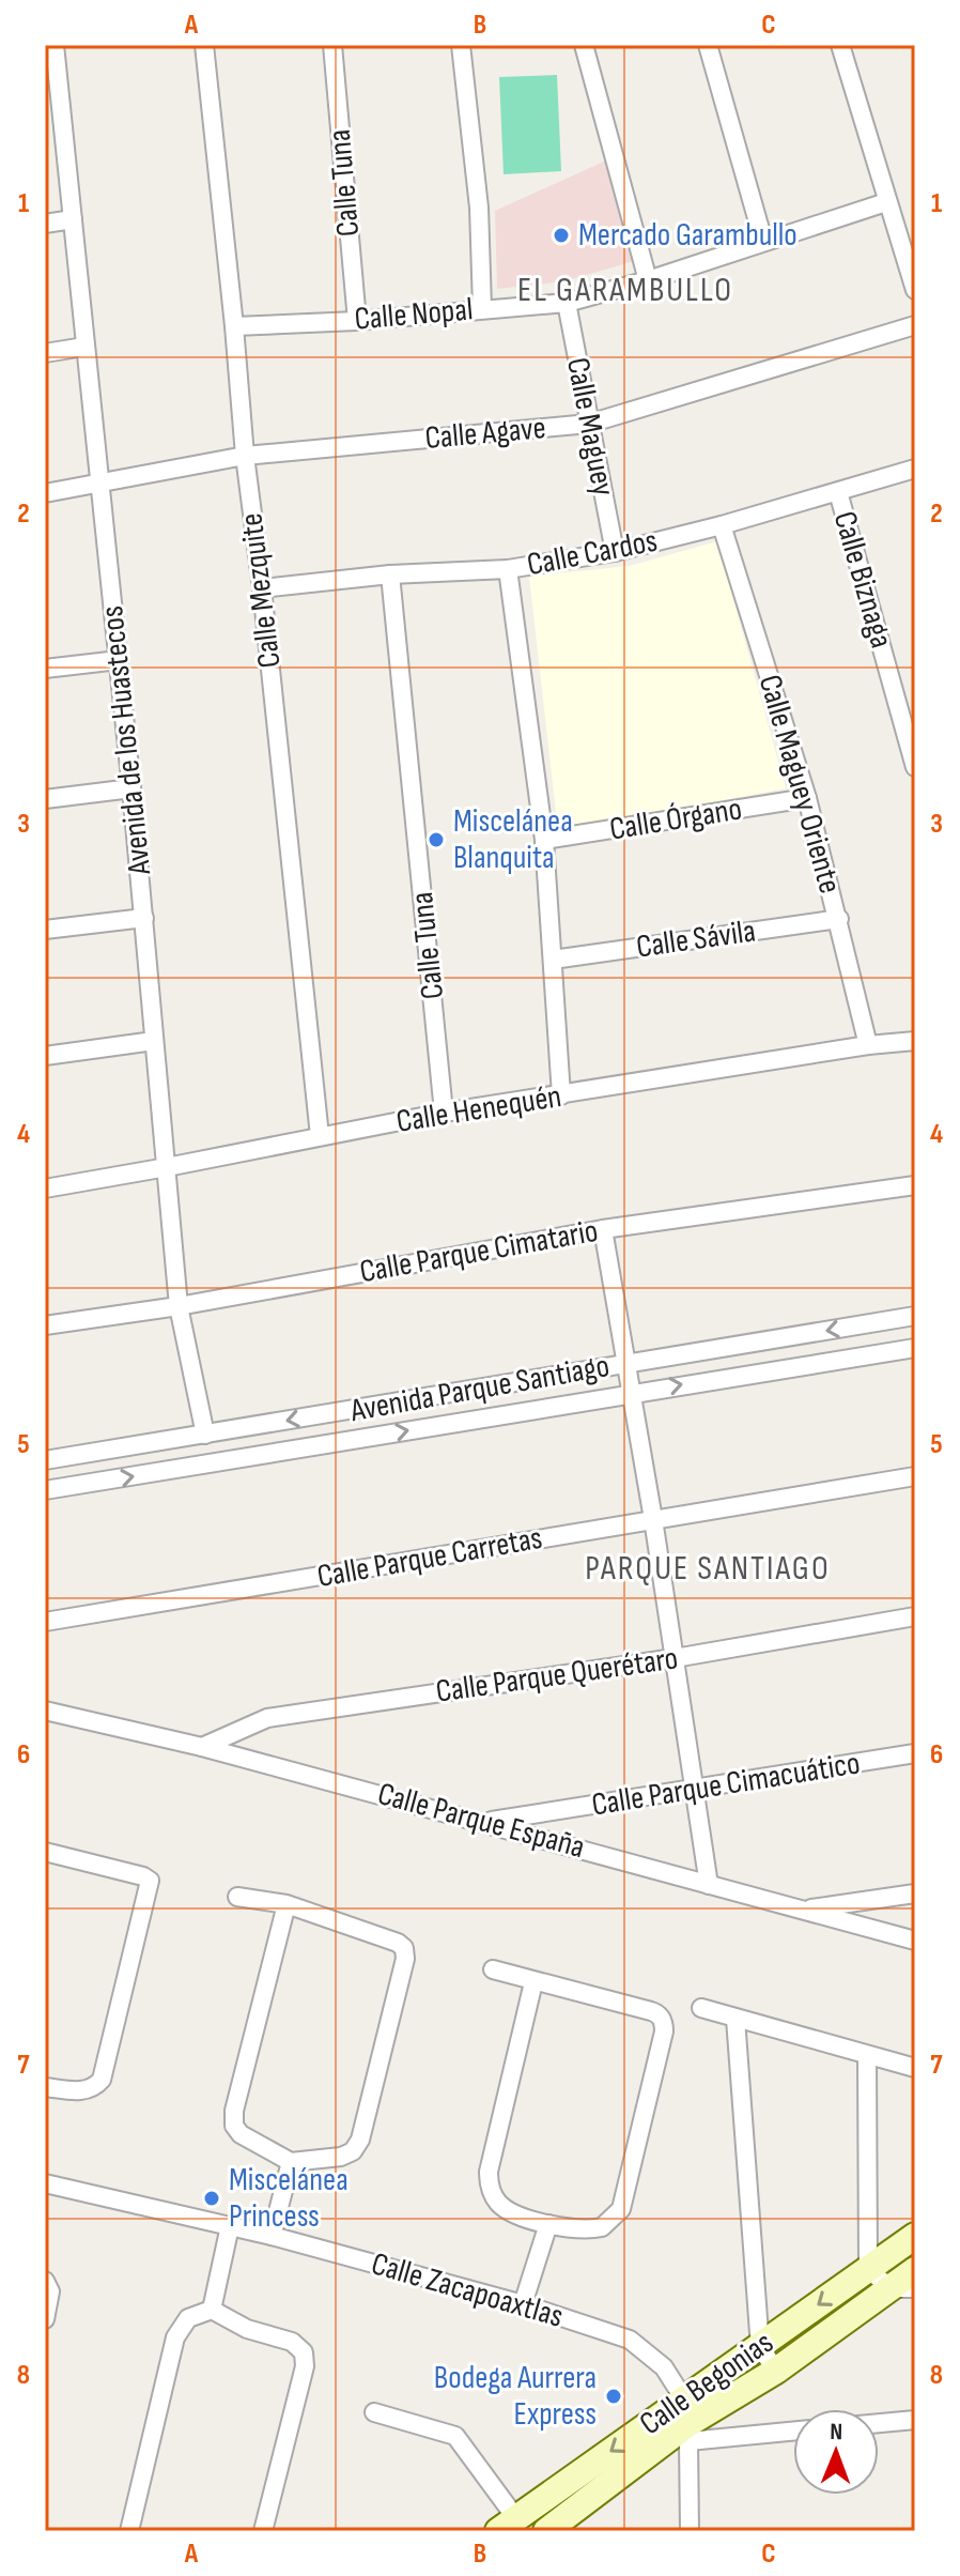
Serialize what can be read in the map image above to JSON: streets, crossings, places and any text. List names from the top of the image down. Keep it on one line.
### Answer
{"streets":{"street":["Calle Tuna","Calle Nopal","Calle Maguey","Calle Agave","Calle Cardos","Calle Biznaga","Calle Mezquite","Avenida de los Huastecos","Calle Maguey Oriente","Calle Órgano","Calle Sávila","Calle Henequén","Calle Parque Cimatario","Avenida Parque Santiago","Calle Parque Carretas","Calle Parque Querétaro","Calle Parque Cimacuático","Calle Parque España","Calle Zacapoaxtlas","Calle Begonias"]},"crossings":[["Calle Tuna","Calle Nopal"],["Calle Tuna","Calle Cardos"],["Calle Tuna","Calle Henequén"],["Calle Nopal","Calle Maguey"],["Calle Nopal","Calle Mezquite"],["Calle Maguey","Calle Agave"],["Calle Maguey","Calle Cardos"],["Calle Agave","Calle Mezquite"],["Calle Agave","Avenida de los Huastecos"],["Calle Cardos","Calle Biznaga"],["Calle Cardos","Calle Mezquite"],["Calle Cardos","Calle Maguey Oriente"],["Calle Mezquite","Calle Henequén"],["Avenida de los Huastecos","Calle Henequén"],["Avenida de los Huastecos","Calle Parque Cimatario"],["Avenida de los Huastecos","Avenida Parque Santiago"],["Calle Maguey Oriente","Calle Órgano"],["Calle Maguey Oriente","Calle Sávila"],["Calle Maguey Oriente","Calle Henequén"],["Calle Parque Querétaro","Calle Parque España"],["Calle Parque Cimacuático","Calle Parque España"],["Calle Zacapoaxtlas","Calle Begonias"]],"districts":["EL GARAMBULLO","PARQUE SANTIAGO"],"places":["Mercado Garambullo","Miscelánea Blanquita","Miscelánea Princess","Bodega Aurrera Express"],"north":"top","grid":{"columns":["A","B","C"],"rows":["1","2","3","4","5","6","7","8"]}}
